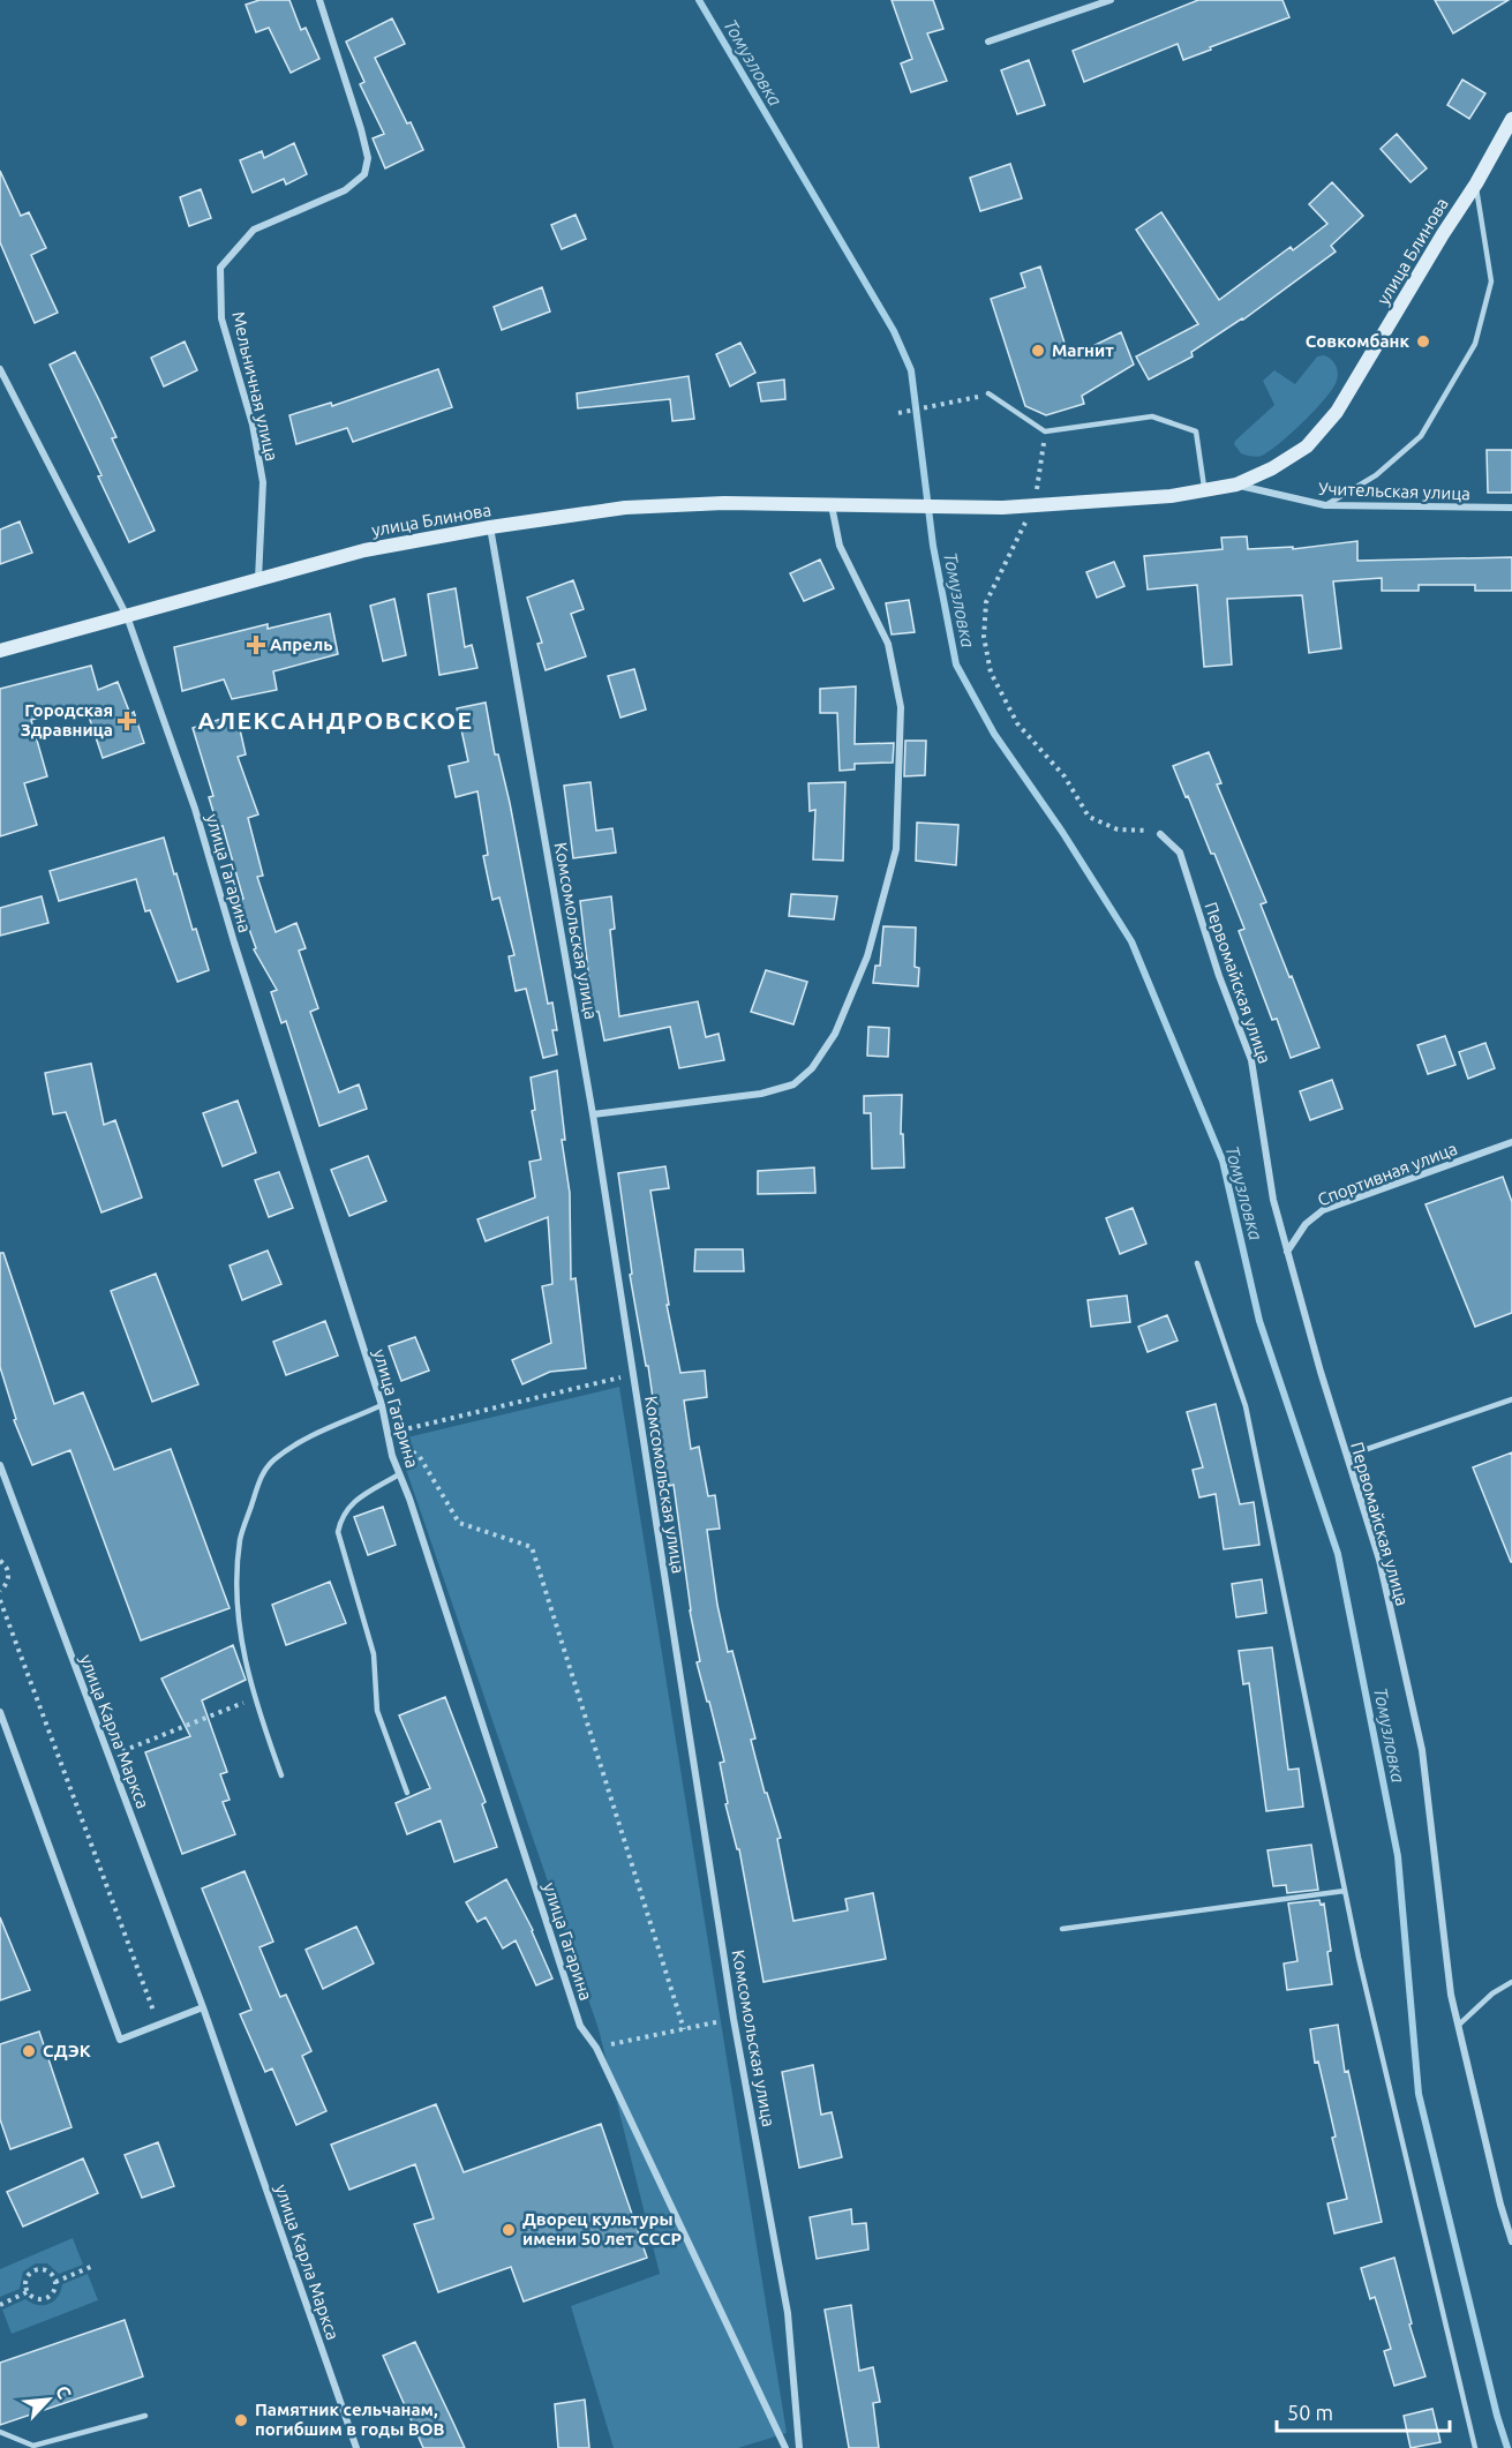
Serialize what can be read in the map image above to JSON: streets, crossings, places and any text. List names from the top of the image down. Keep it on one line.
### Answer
{"streets":{"main road":["улица Блинова"],"street":["Мельничная улица","Учительская улица","улица Гагарина","Комсомольская улица","Первомайская улица","Спортивная улица","улица Карла Маркса"]},"crossings":[["улица Блинова","Мельничная улица"],["улица Блинова","Учительская улица"],["улица Блинова","улица Гагарина"],["улица Блинова","Комсомольская улица"],["Первомайская улица","Спортивная улица"]],"districts":["АЛЕКСАНДРОВСКОЕ"],"water":["Томузловка"],"places":{"other":["Совкомбанк","Магнит","СДЭК","Дворец культуры имени 50 лет СССР","Памятник сельчанам, погибшим в годы ВОВ"],"health":["Апрель","Городская Здравница"]},"scale_bar":"50 m","north":"top right"}
